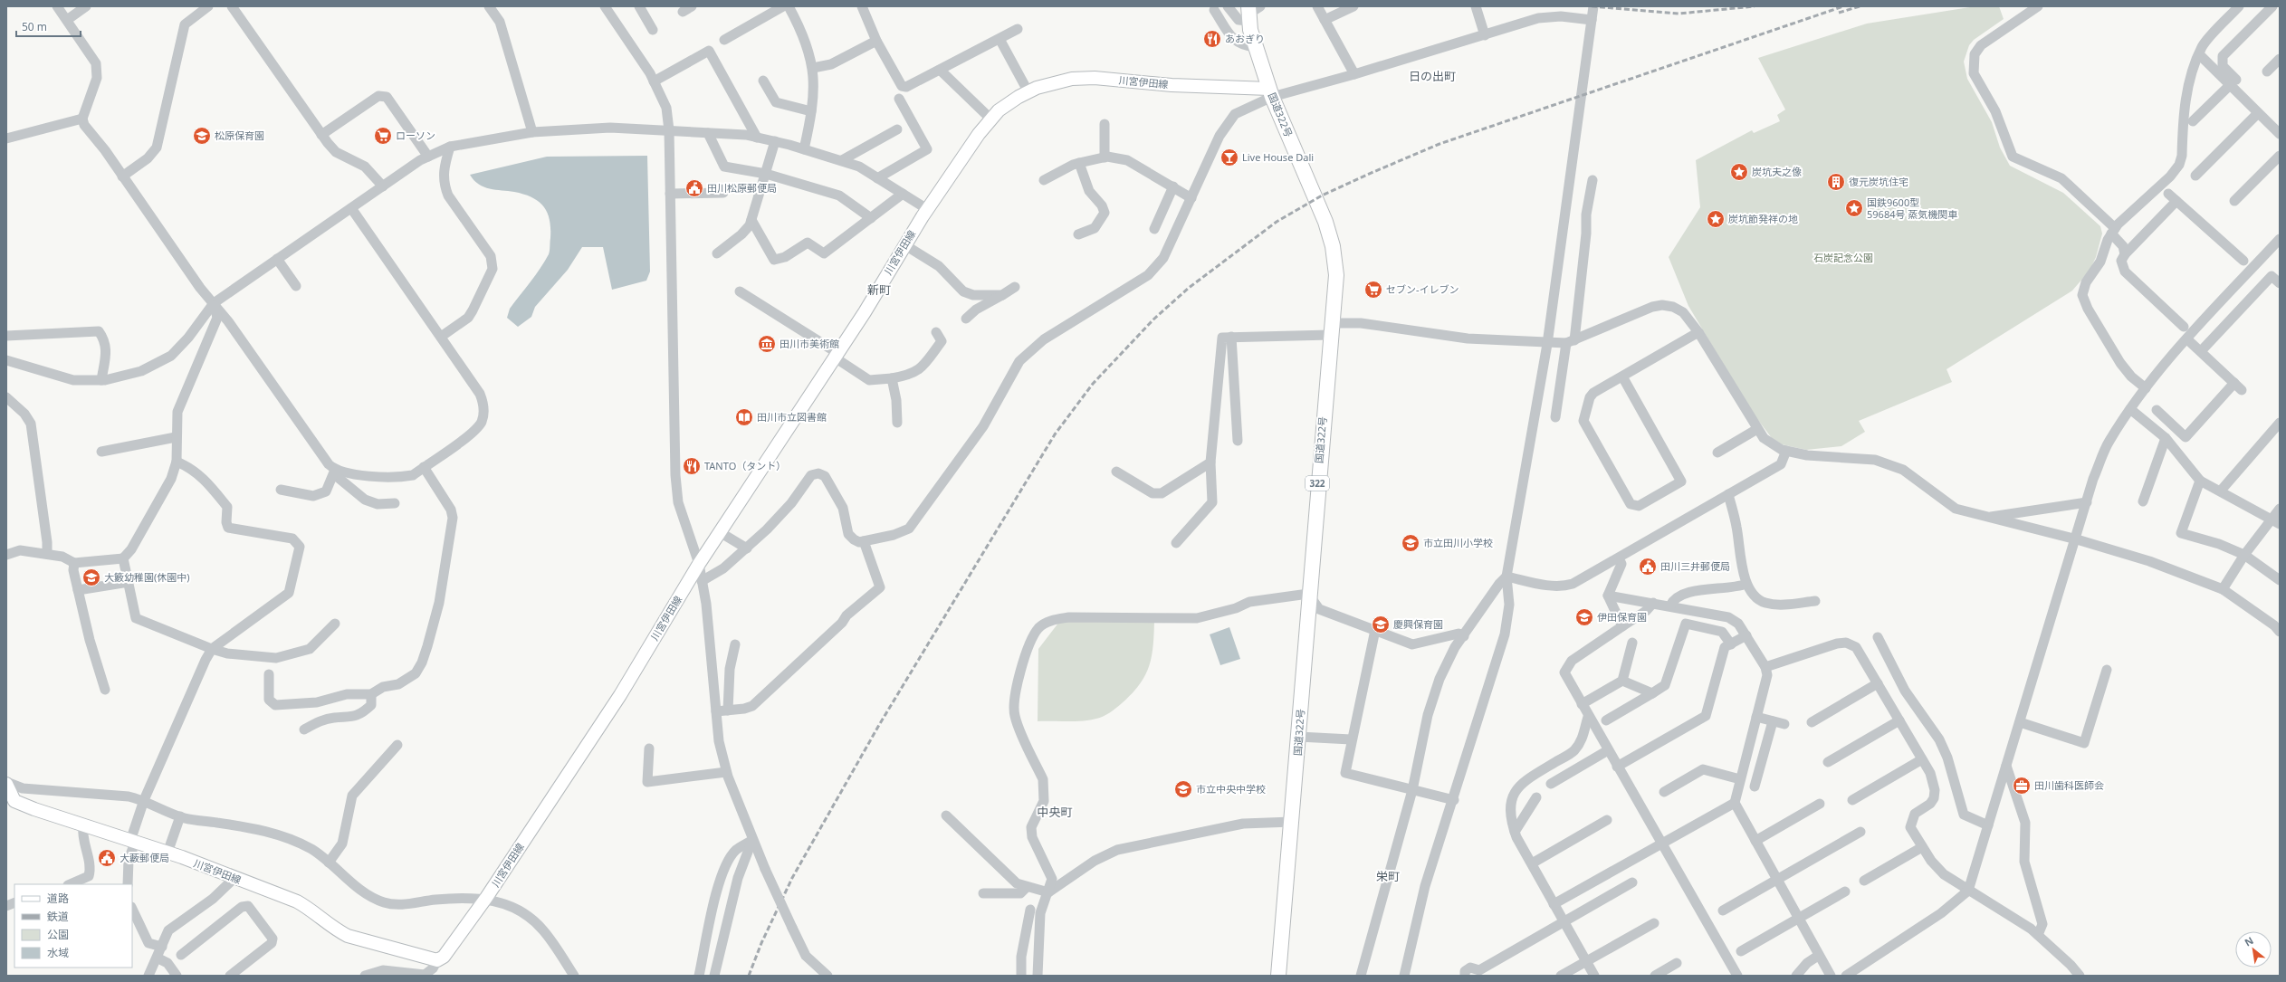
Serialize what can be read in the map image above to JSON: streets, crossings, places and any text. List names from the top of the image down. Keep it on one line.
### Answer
{"streets":{"highway":["国道322号","322"],"main road":["川宮伊田線"]},"crossings":[["川宮伊田線","国道322号"]],"districts":["日の出町","新町","中央町","栄町"],"parks":["石炭記念公園"],"places":{"restaurant":["あおぎり","TANTO（タント）"],"school or university":["松原保育園","市立田川小学校","大籔幼稚園(休園中)","伊田保育園","慶興保育園","市立中央中学校"],"supermarket":["ローソン","セブン-イレブン"],"bar":["Live House Dali"],"place":["炭坑夫之像","国鉄9600型 59684号 蒸気機関車","炭坑節発祥の地"],"building":["復元炭坑住宅"],"public building":["田川松原郵便局","田川三井郵便局","大藪郵便局"],"museum":["田川市美術館"],"library":["田川市立図書館"],"office":["田川歯科医師会"]},"legend":["道路","鉄道","公園","水域"],"scale_bar":"50 m","north":"top left"}
